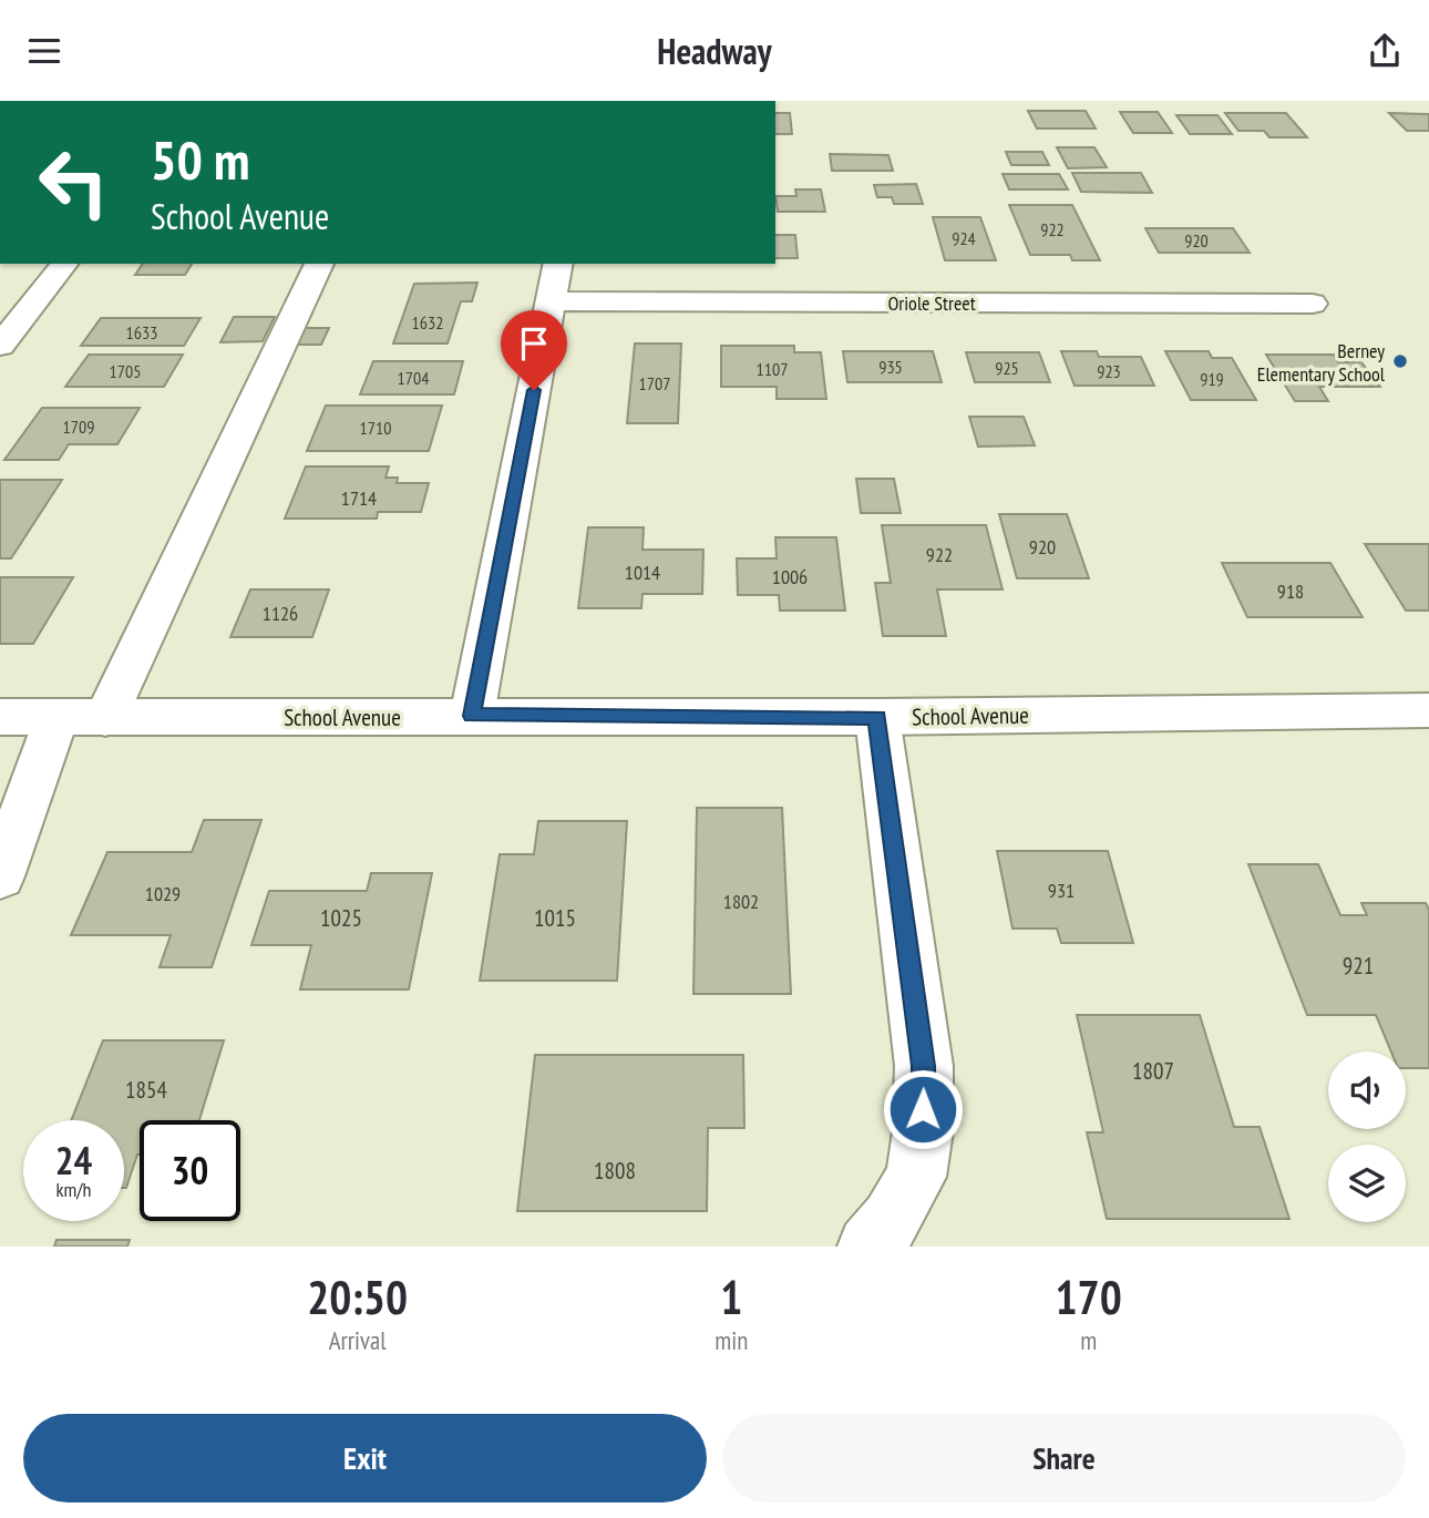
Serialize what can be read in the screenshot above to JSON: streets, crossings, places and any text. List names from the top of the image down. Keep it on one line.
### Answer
{"streets":{"street":["Oriole Street","School Avenue"]},"places":["Berney Elementary School"],"house_numbers":["922","924","920","1632","1633","935","925","1107","1705","923","1704","919","1707","1709","1710","1714","920","922","1014","1006","918","1126","931","1029","1802","1025","1015","921","1807","1854","1808"],"page":{"header":"Headway","turn":["50 m","School Avenue"],"speed":"24 km/h","limit":"30","eta":["20:50","Arrival","1","min","170","m"],"buttons":["Exit","Share"]}}
